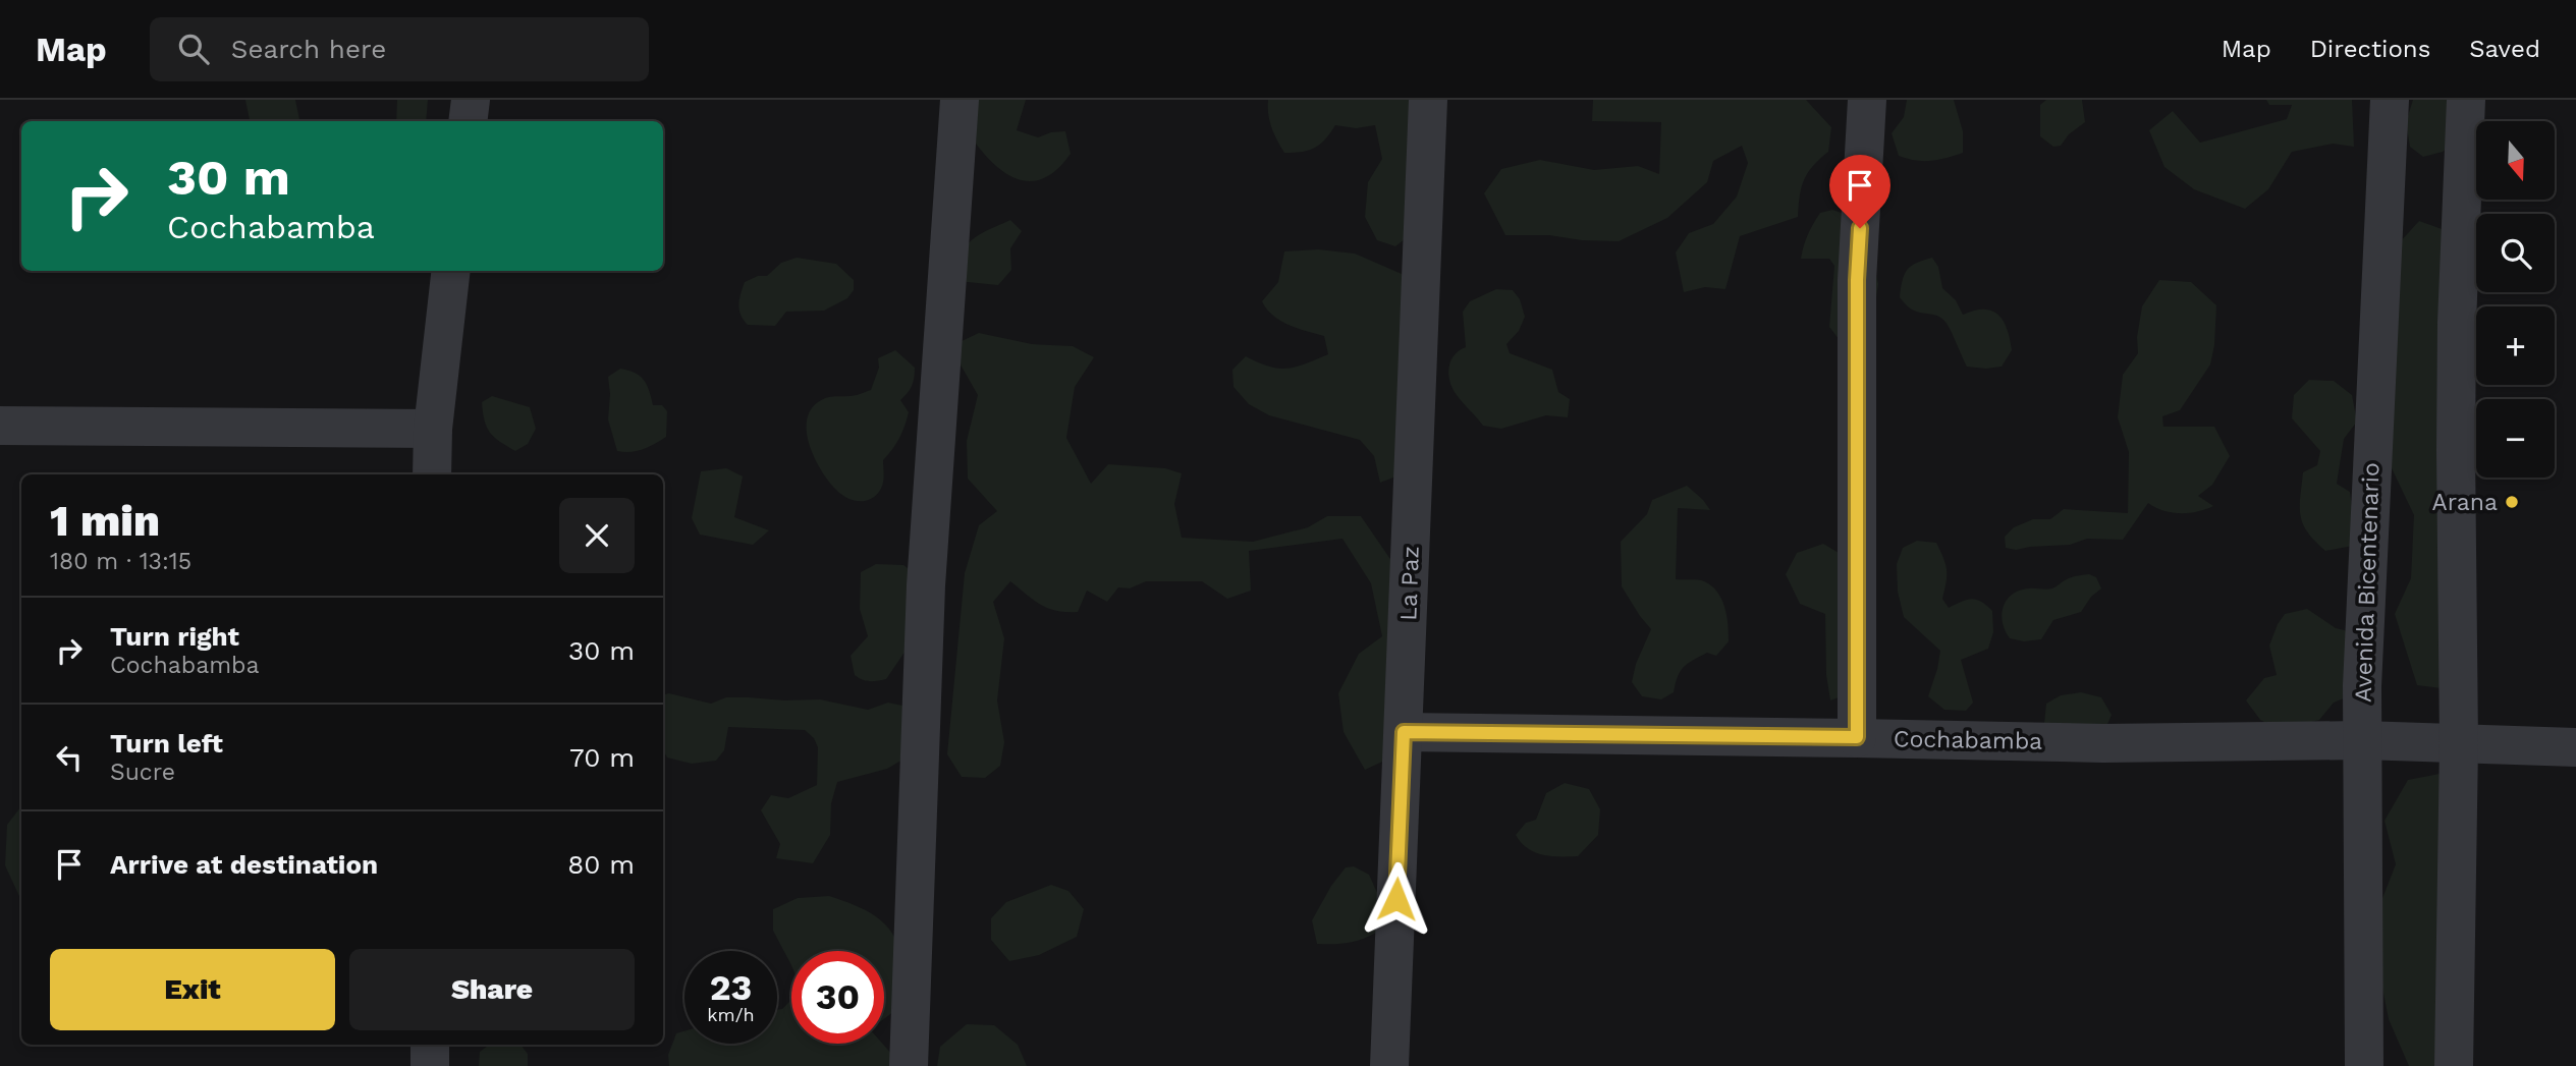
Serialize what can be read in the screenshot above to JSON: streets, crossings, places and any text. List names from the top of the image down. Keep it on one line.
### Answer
{"streets":{"street":["Avenida Bicentenario","La Paz","Cochabamba"]},"crossings":[["Avenida Bicentenario","Cochabamba"],["La Paz","Cochabamba"]],"places":["Arana"],"north":"bottom","page":{"header":"Map","search":"Search here","nav":["Map","Directions","Saved"],"map_buttons":["+","−"],"turn":["30 m","Cochabamba"],"heading":["1 min","180 m · 13:15"],"list":[{"name":"Turn right","note":"Cochabamba","value":"30 m"},{"name":"Turn left","note":"Sucre","value":"70 m"},{"name":"Arrive at destination","value":"80 m"}],"buttons":["Exit","Share"],"speed":"23 km/h","limit":"30"}}
